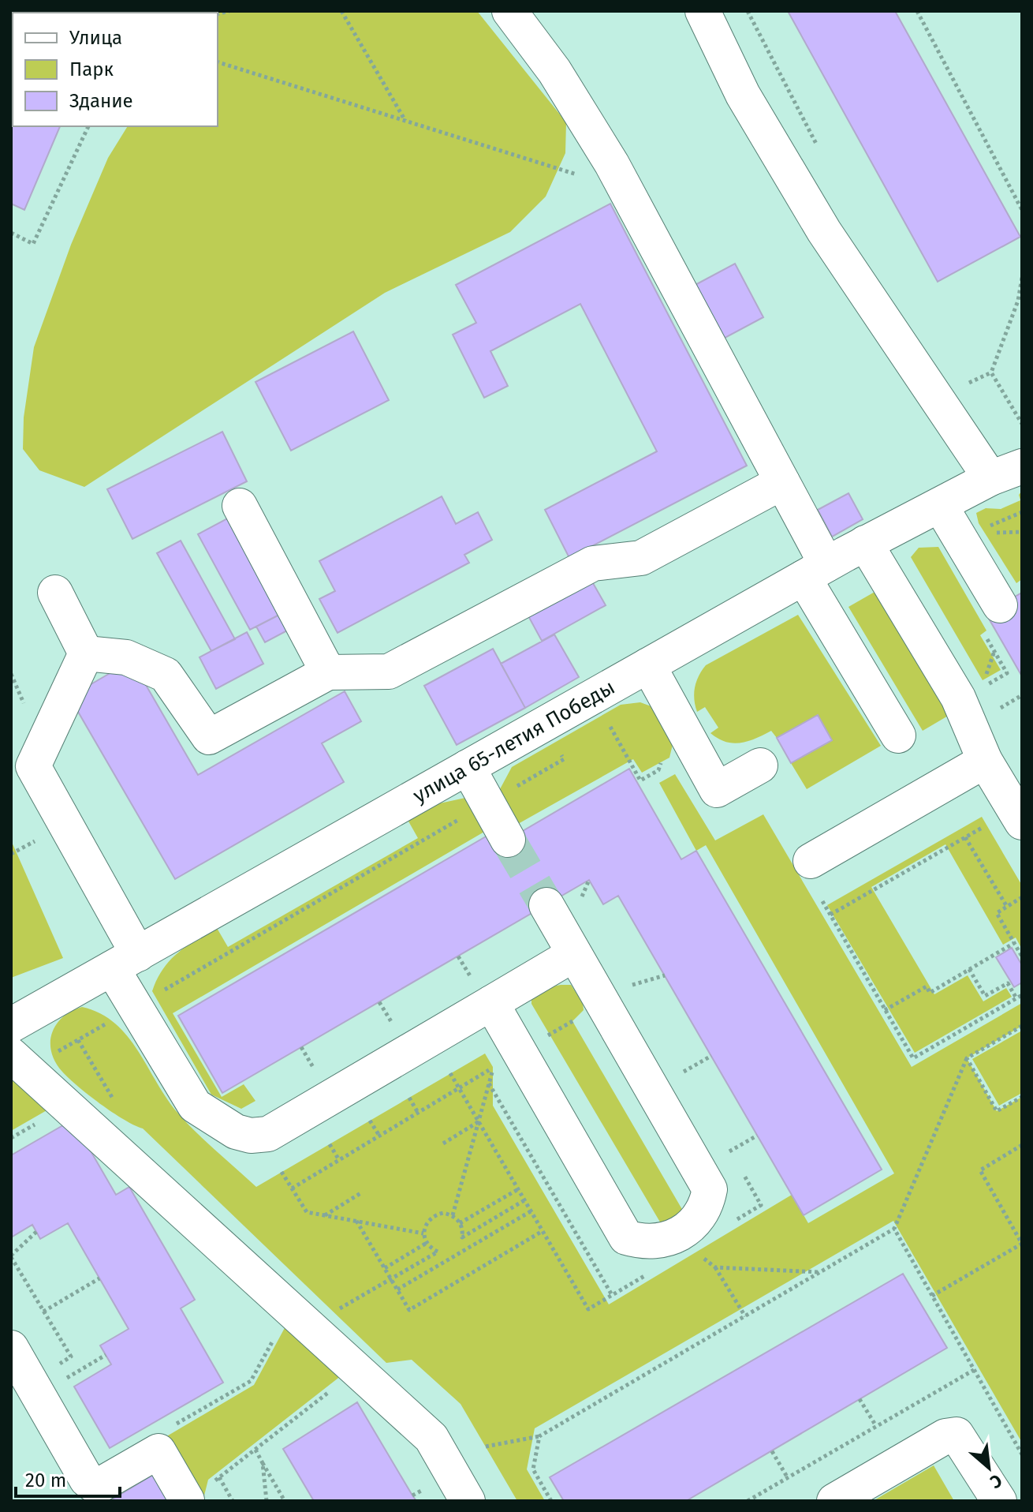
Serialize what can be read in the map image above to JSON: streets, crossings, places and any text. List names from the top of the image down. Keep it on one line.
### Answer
{"streets":{"street":["улица 65-летия Победы"]},"legend":["Улица","Парк","Здание"],"scale_bar":"20 m","north":"bottom right"}
